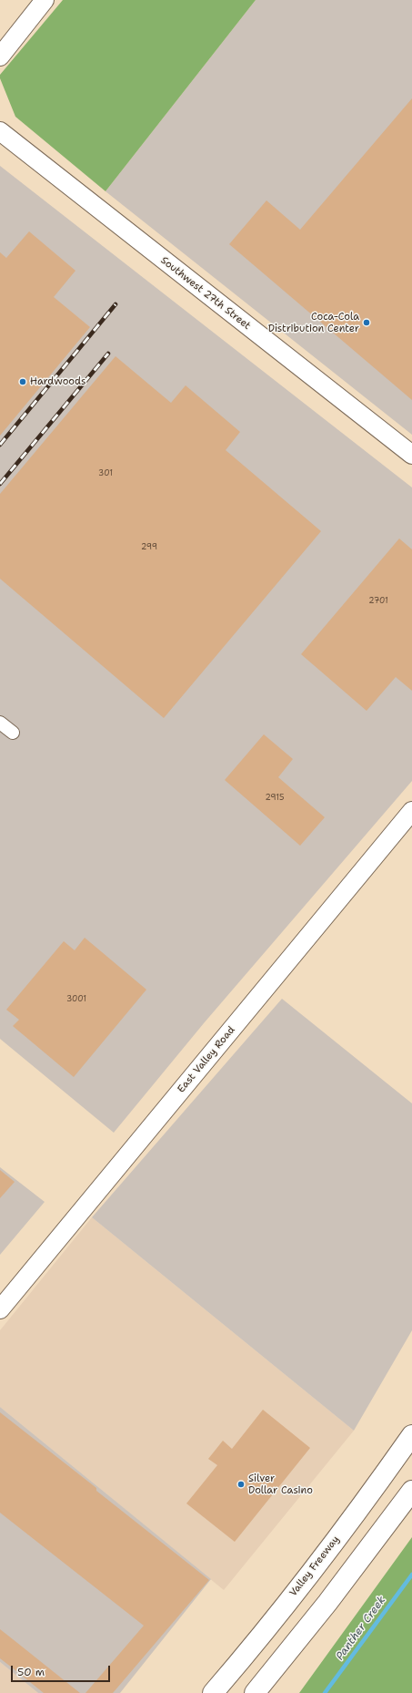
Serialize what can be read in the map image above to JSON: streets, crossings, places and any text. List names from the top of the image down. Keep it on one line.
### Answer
{"streets":{"highway":["Valley Freeway"],"street":["Southwest 27th Street","East Valley Road"]},"water":["Panther Creek"],"places":["Coca-Cola Distribution Center","Hardwoods","Silver Dollar Casino"],"house_numbers":["301","299","2701","2915","3001"],"scale_bar":"50 m"}
